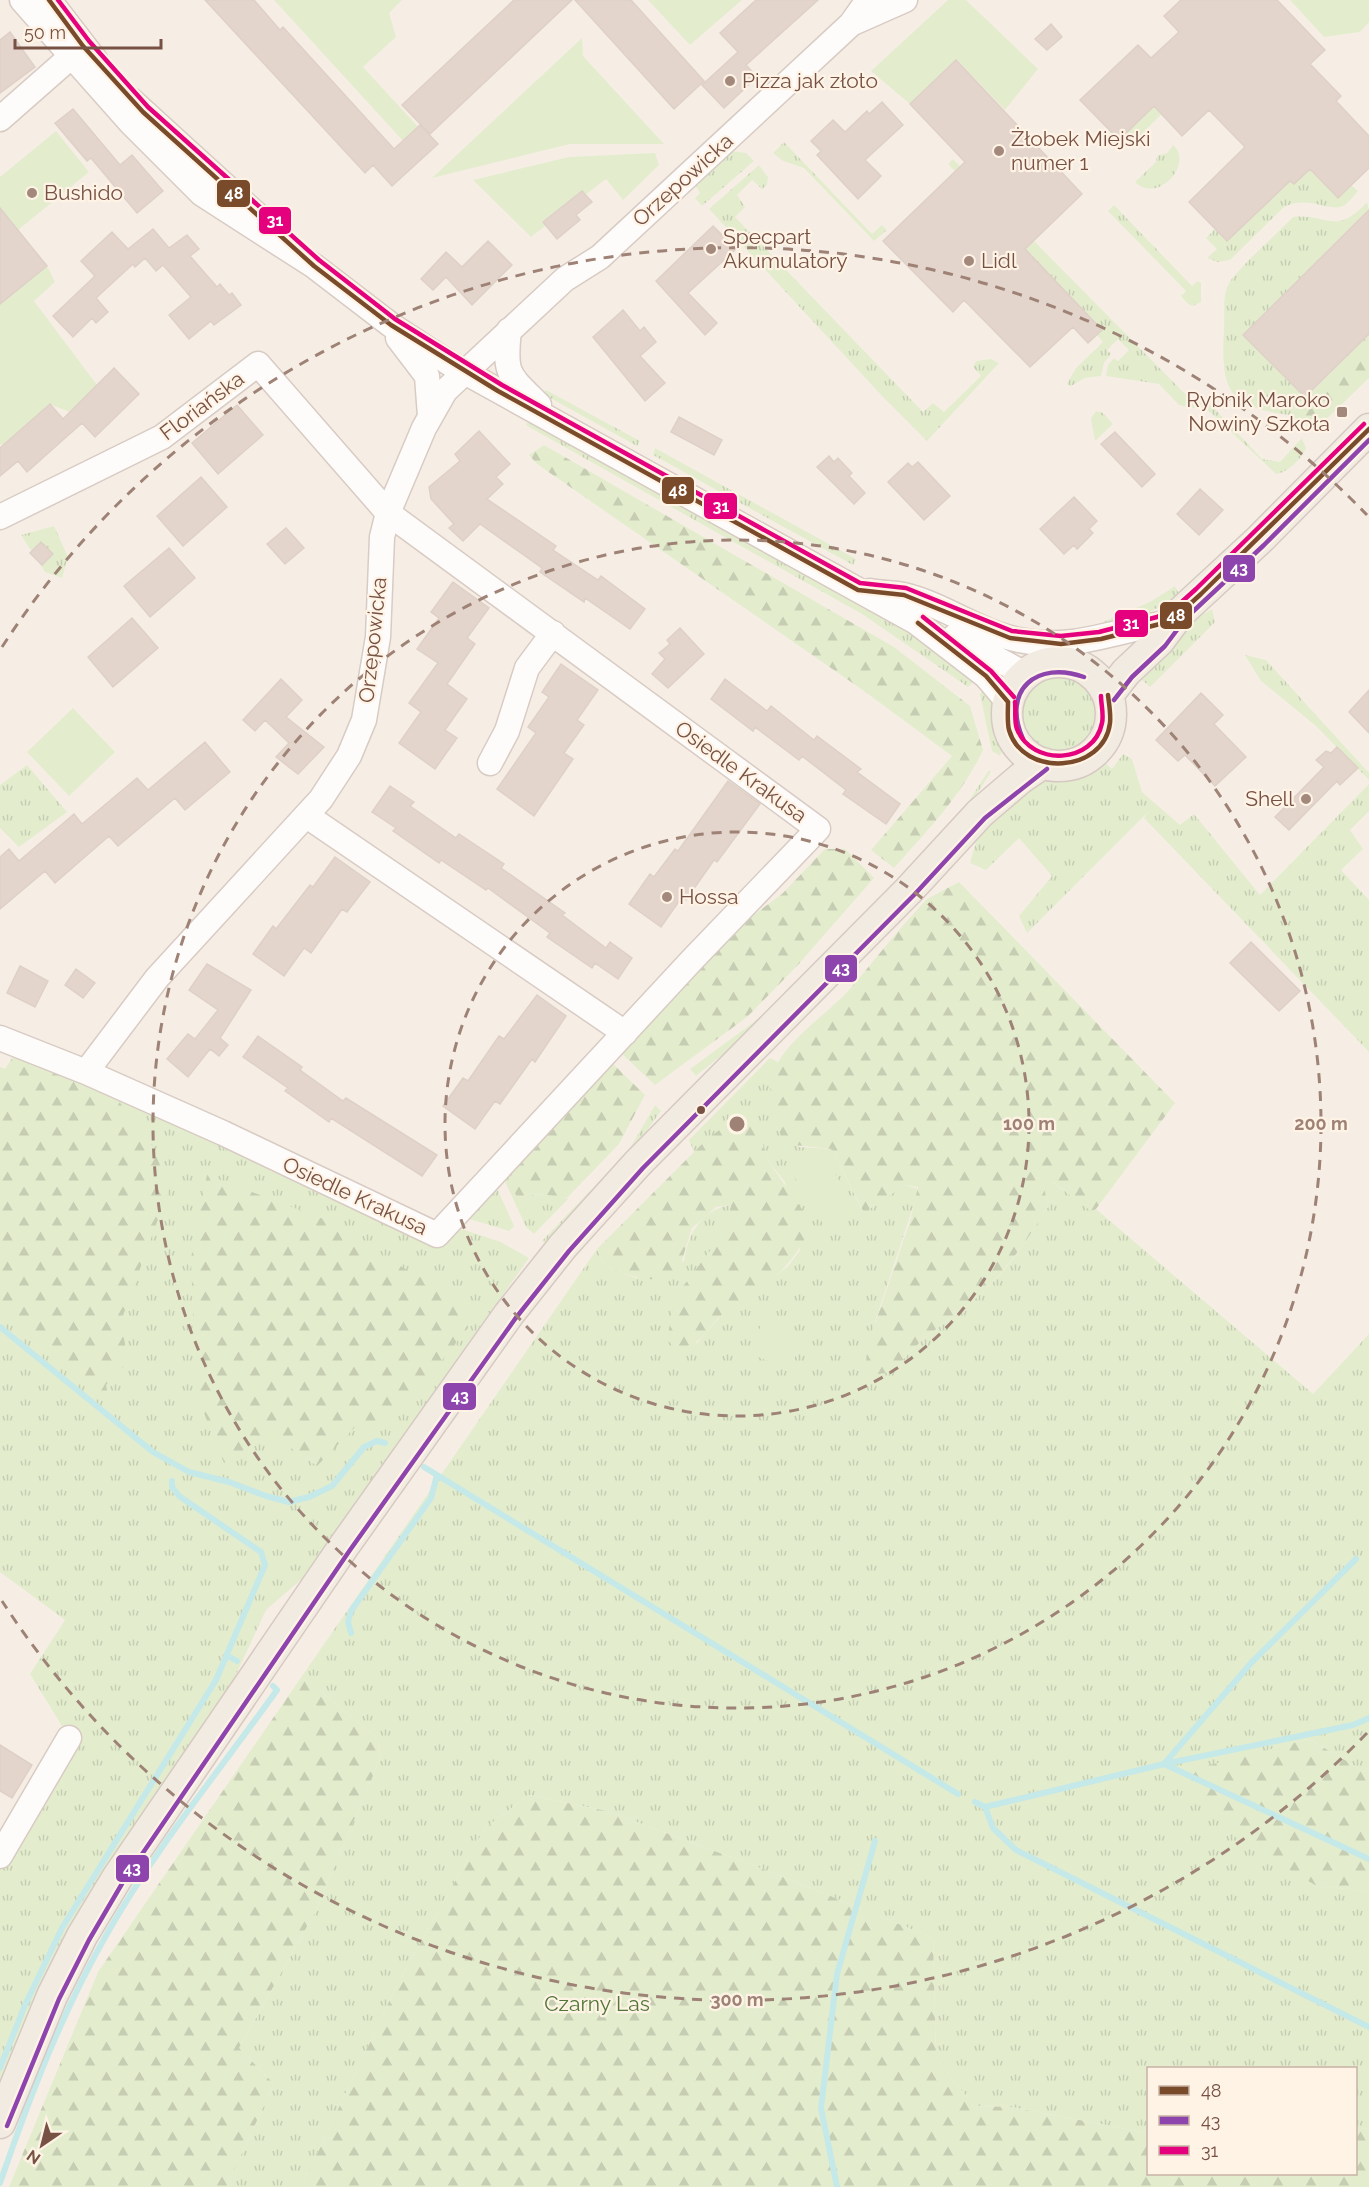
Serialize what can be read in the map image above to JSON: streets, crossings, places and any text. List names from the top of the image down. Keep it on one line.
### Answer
{"streets":{"street":["Orzepowicka","Floriańska","Osiedle Krakusa"]},"crossings":[["Orzepowicka","Floriańska"],["Orzepowicka","Osiedle Krakusa"],["Floriańska","Osiedle Krakusa"]],"parks":["Czarny Las"],"places":{"other":["Pizza jak złoto","Żłobek Miejski numer 1","Bushido","Specpart Akumulatory","Lidl","Shell","Hossa"],"transit":["Rybnik Maroko Nowiny Szkoła"]},"lines":["transit line 48","transit line 31","transit line 43"],"legend":["48","43","31"],"scale_bar":"50 m","north":"bottom left","rings":["100 m","200 m","300 m"]}
